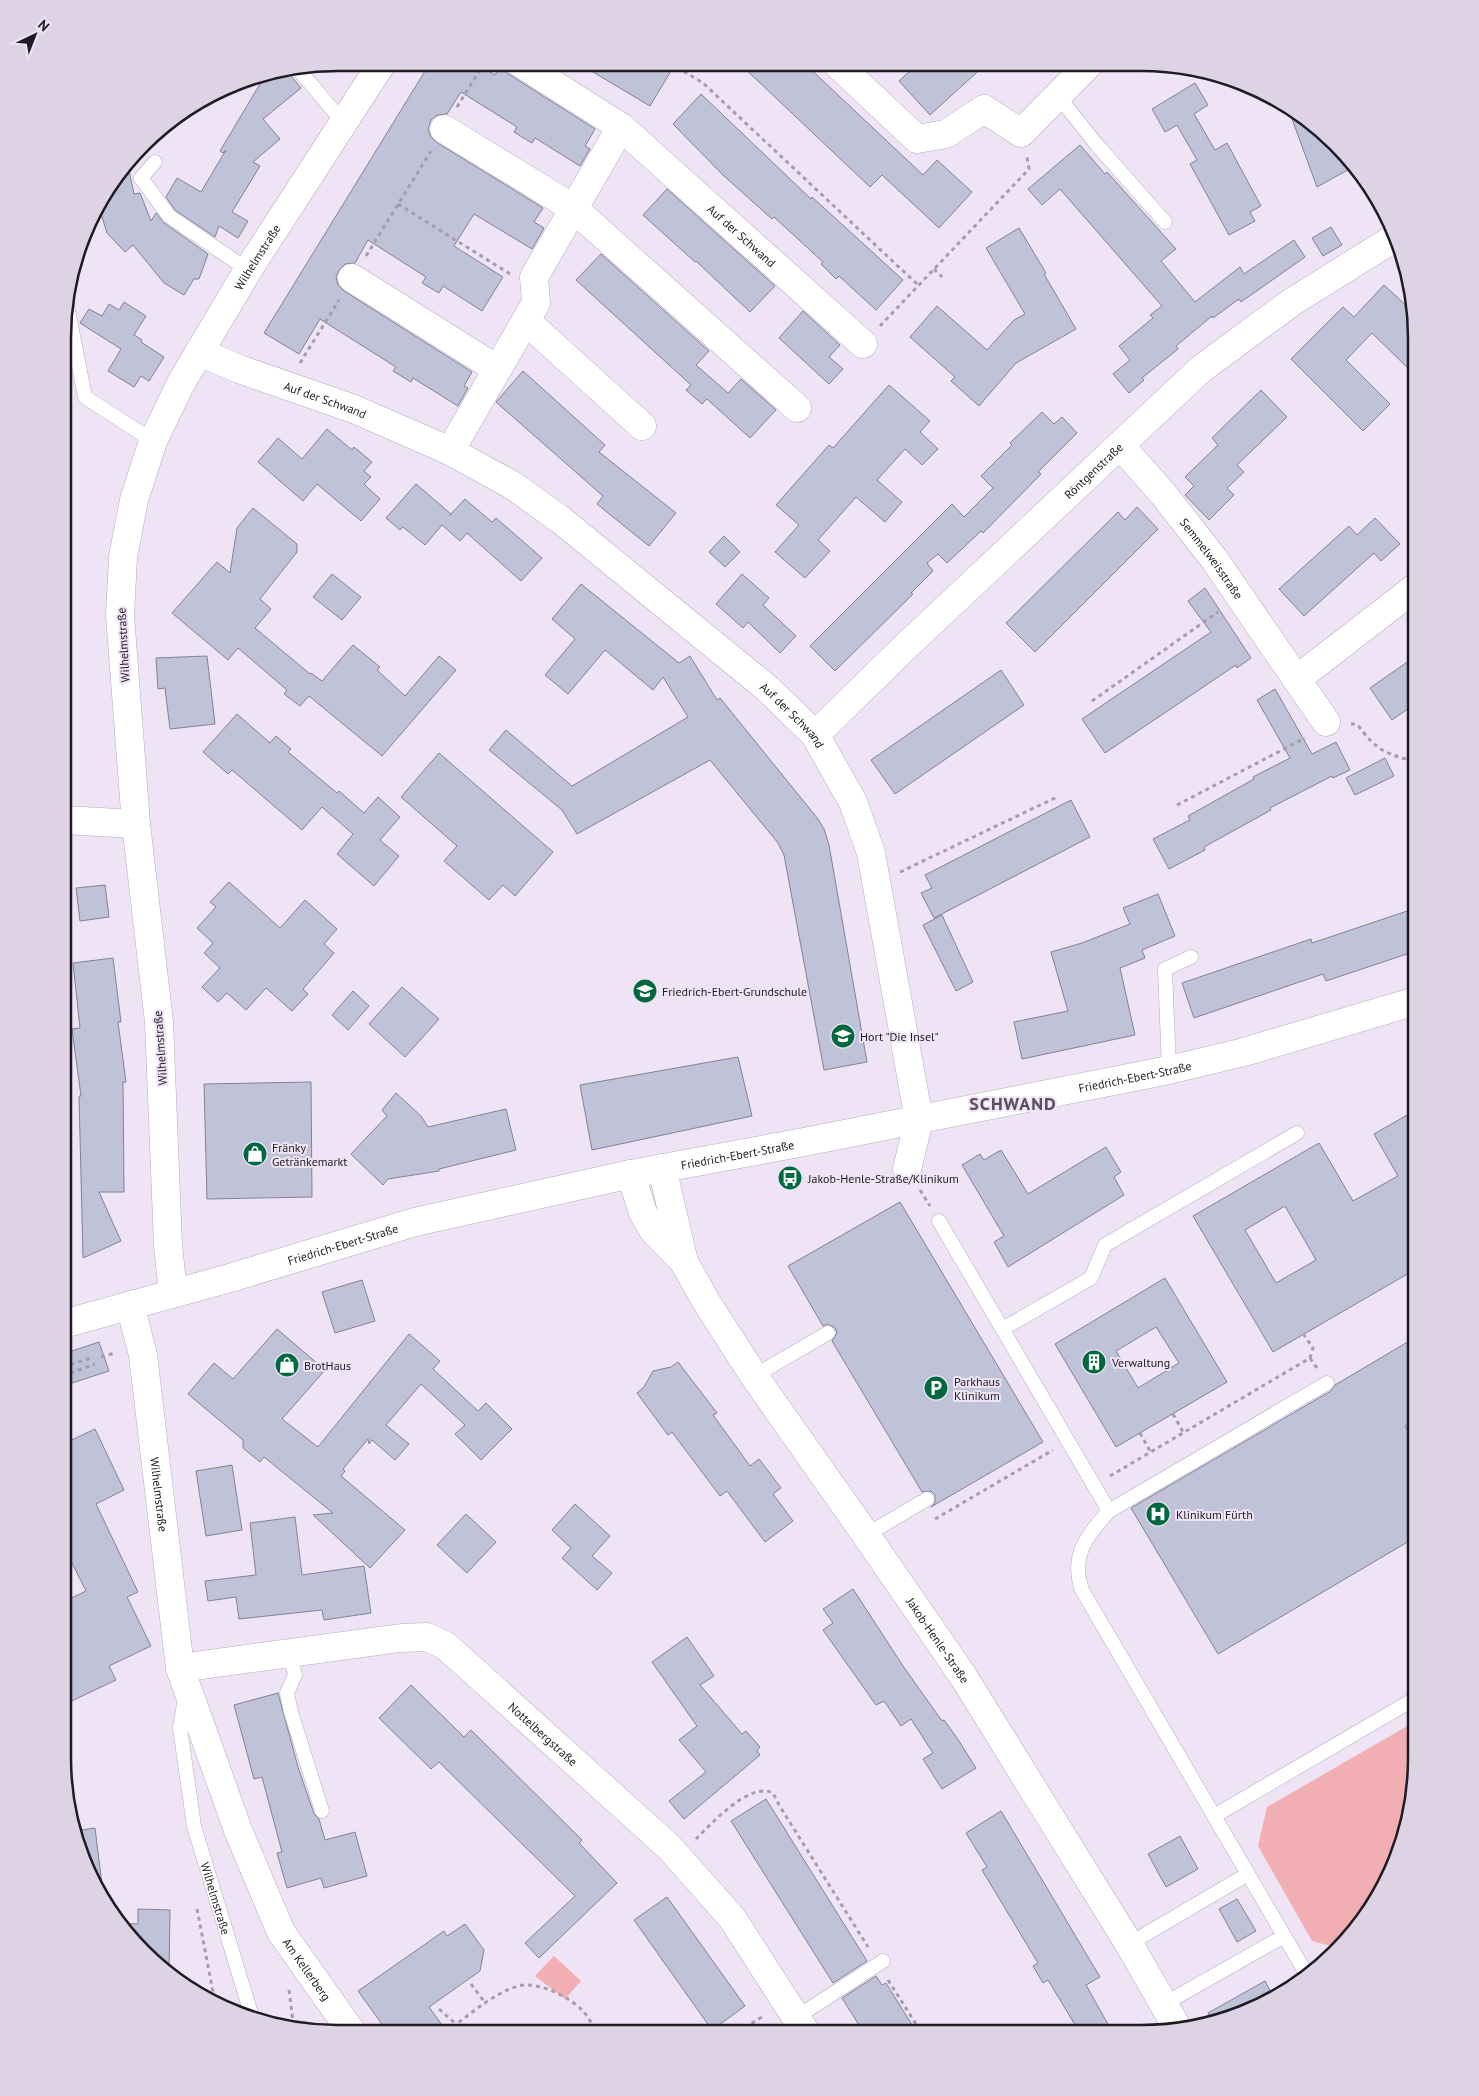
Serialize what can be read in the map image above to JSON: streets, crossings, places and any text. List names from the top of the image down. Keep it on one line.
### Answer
{"streets":{"street":["Auf der Schwand","Wilhelmstraße","Röntgenstraße","Semmelweisstraße","Friedrich-Ebert-Straße","Jakob-Henle-Straße","Nottelbergstraße","Am Kellerberg"]},"crossings":[["Auf der Schwand","Wilhelmstraße"],["Auf der Schwand","Röntgenstraße"],["Auf der Schwand","Friedrich-Ebert-Straße"],["Wilhelmstraße","Friedrich-Ebert-Straße"],["Wilhelmstraße","Nottelbergstraße"],["Wilhelmstraße","Am Kellerberg"],["Röntgenstraße","Semmelweisstraße"],["Friedrich-Ebert-Straße","Jakob-Henle-Straße"]],"districts":["SCHWAND"],"places":{"school or university":["Friedrich-Ebert-Grundschule","Hort \"Die Insel\""],"shop":["Fränky Getränkemarkt","BrotHaus"],"bus stop":["Jakob-Henle-Straße/Klinikum"],"building":["Verwaltung"],"parking":["Parkhaus Klinikum"],"hospital":["Klinikum Fürth"]},"north":"top right"}
